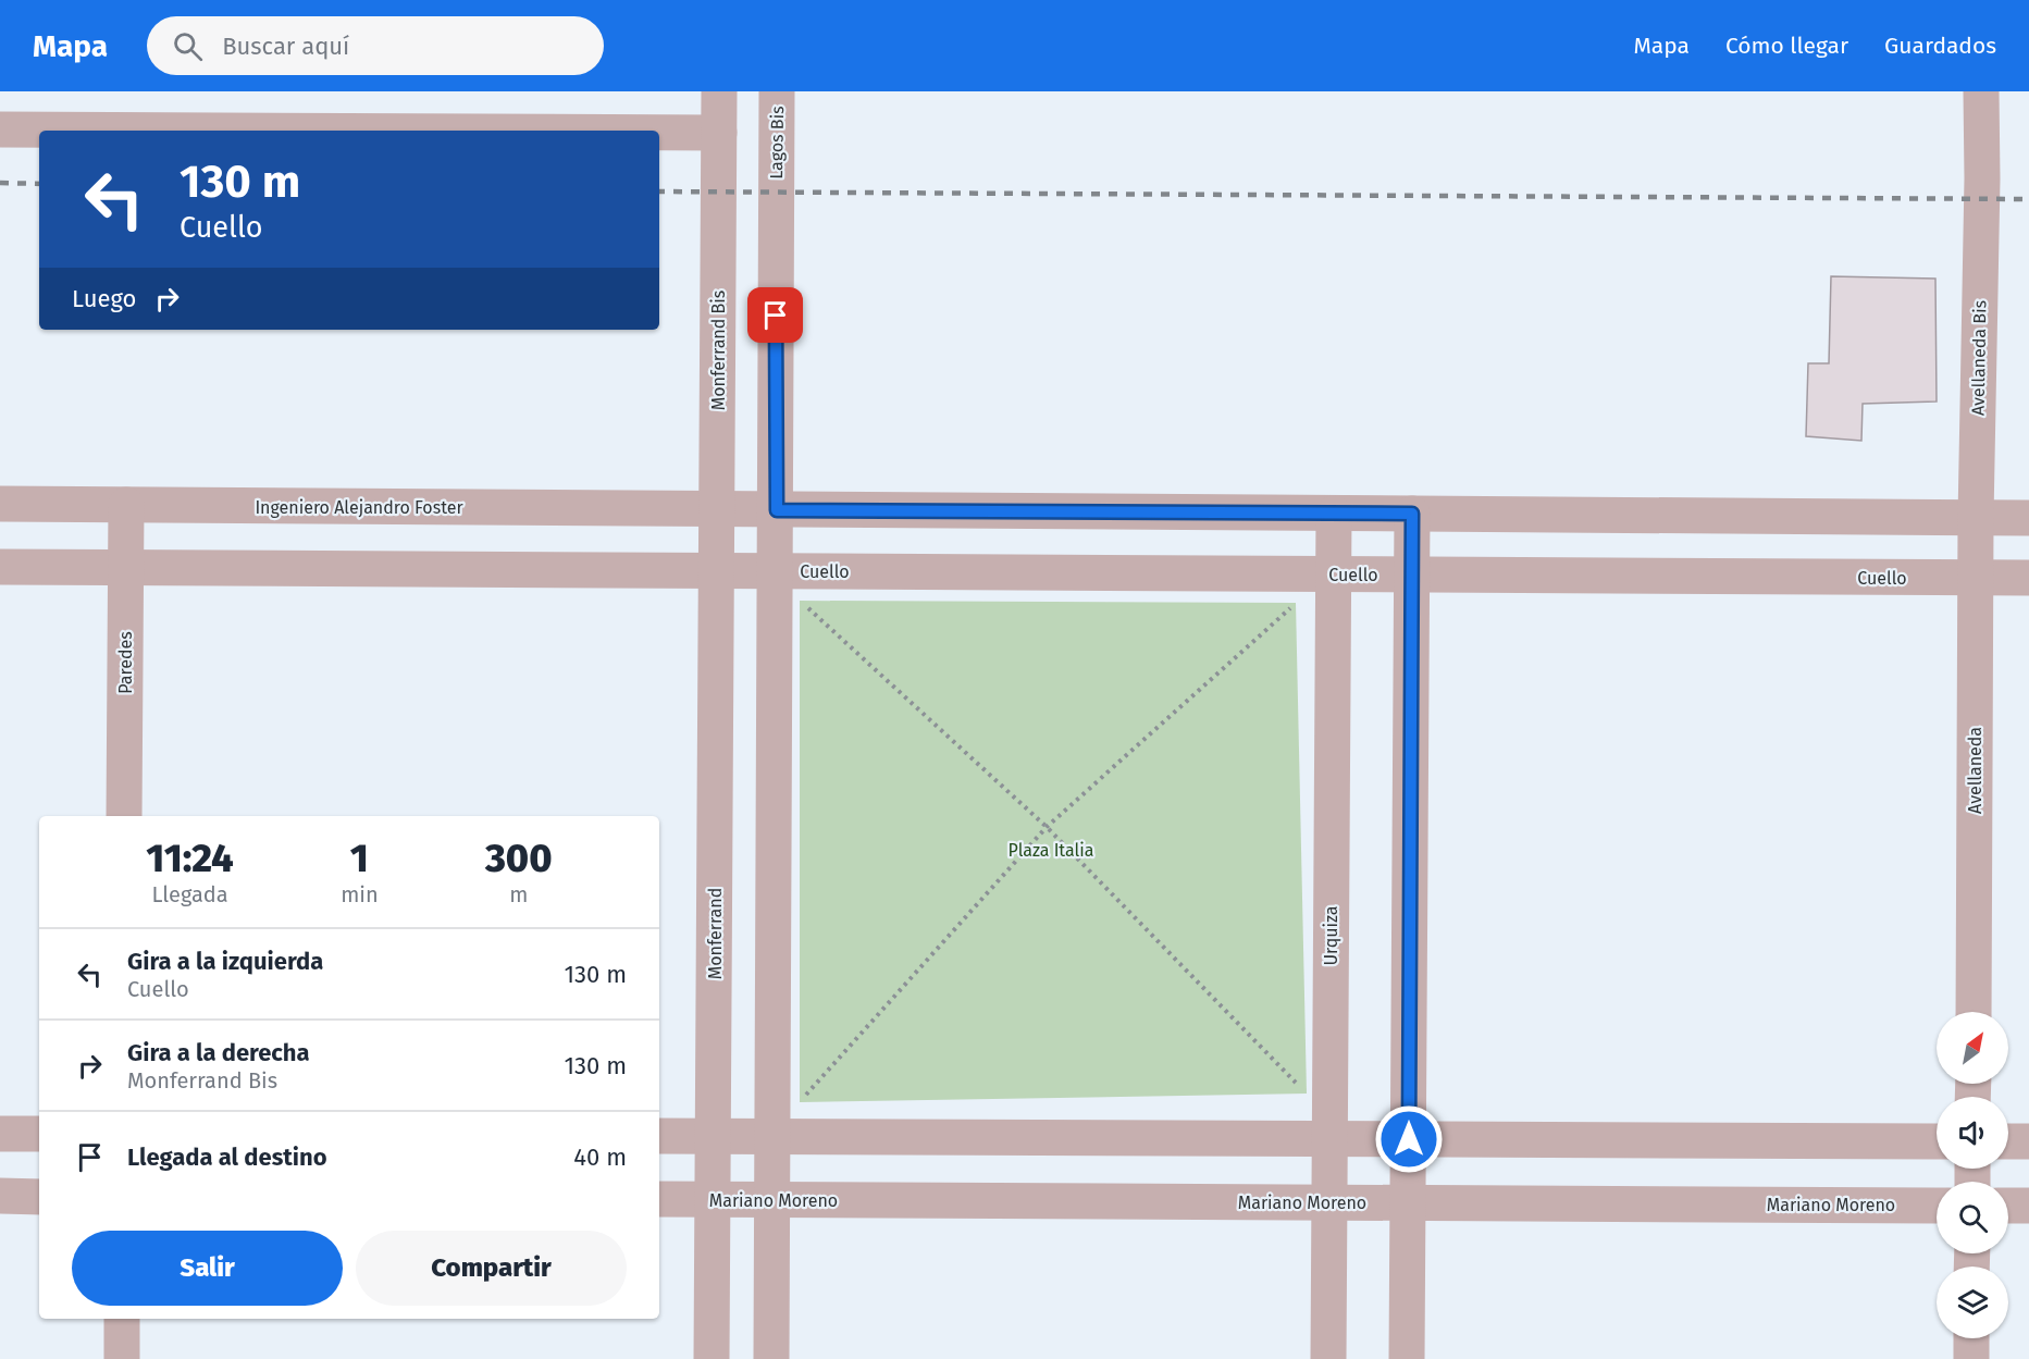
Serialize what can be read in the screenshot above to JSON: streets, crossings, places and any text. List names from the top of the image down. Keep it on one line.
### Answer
{"streets":{"street":["Lagos Bis","Monferrand Bis","Avellaneda Bis","Ingeniero Alejandro Foster","Cuello","Paredes","Avellaneda","Monferrand","Urquiza","Mariano Moreno"]},"crossings":[["Monferrand Bis","Ingeniero Alejandro Foster"],["Monferrand Bis","Monferrand"],["Avellaneda Bis","Avellaneda"],["Ingeniero Alejandro Foster","Paredes"],["Ingeniero Alejandro Foster","Monferrand"],["Cuello","Avellaneda"],["Cuello","Monferrand"],["Cuello","Urquiza"],["Monferrand","Mariano Moreno"],["Urquiza","Mariano Moreno"]],"parks":["Plaza Italia"],"north":"top right","page":{"header":"Mapa","search":"Buscar aquí","nav":["Mapa","Cómo llegar","Guardados"],"turn":["130 m","Cuello"],"then":"Luego","eta":["11:24","Llegada","1","min","300","m"],"list":[{"name":"Gira a la izquierda","note":"Cuello","value":"130 m"},{"name":"Gira a la derecha","note":"Monferrand Bis","value":"130 m"},{"name":"Llegada al destino","value":"40 m"}],"buttons":["Salir","Compartir"]}}
